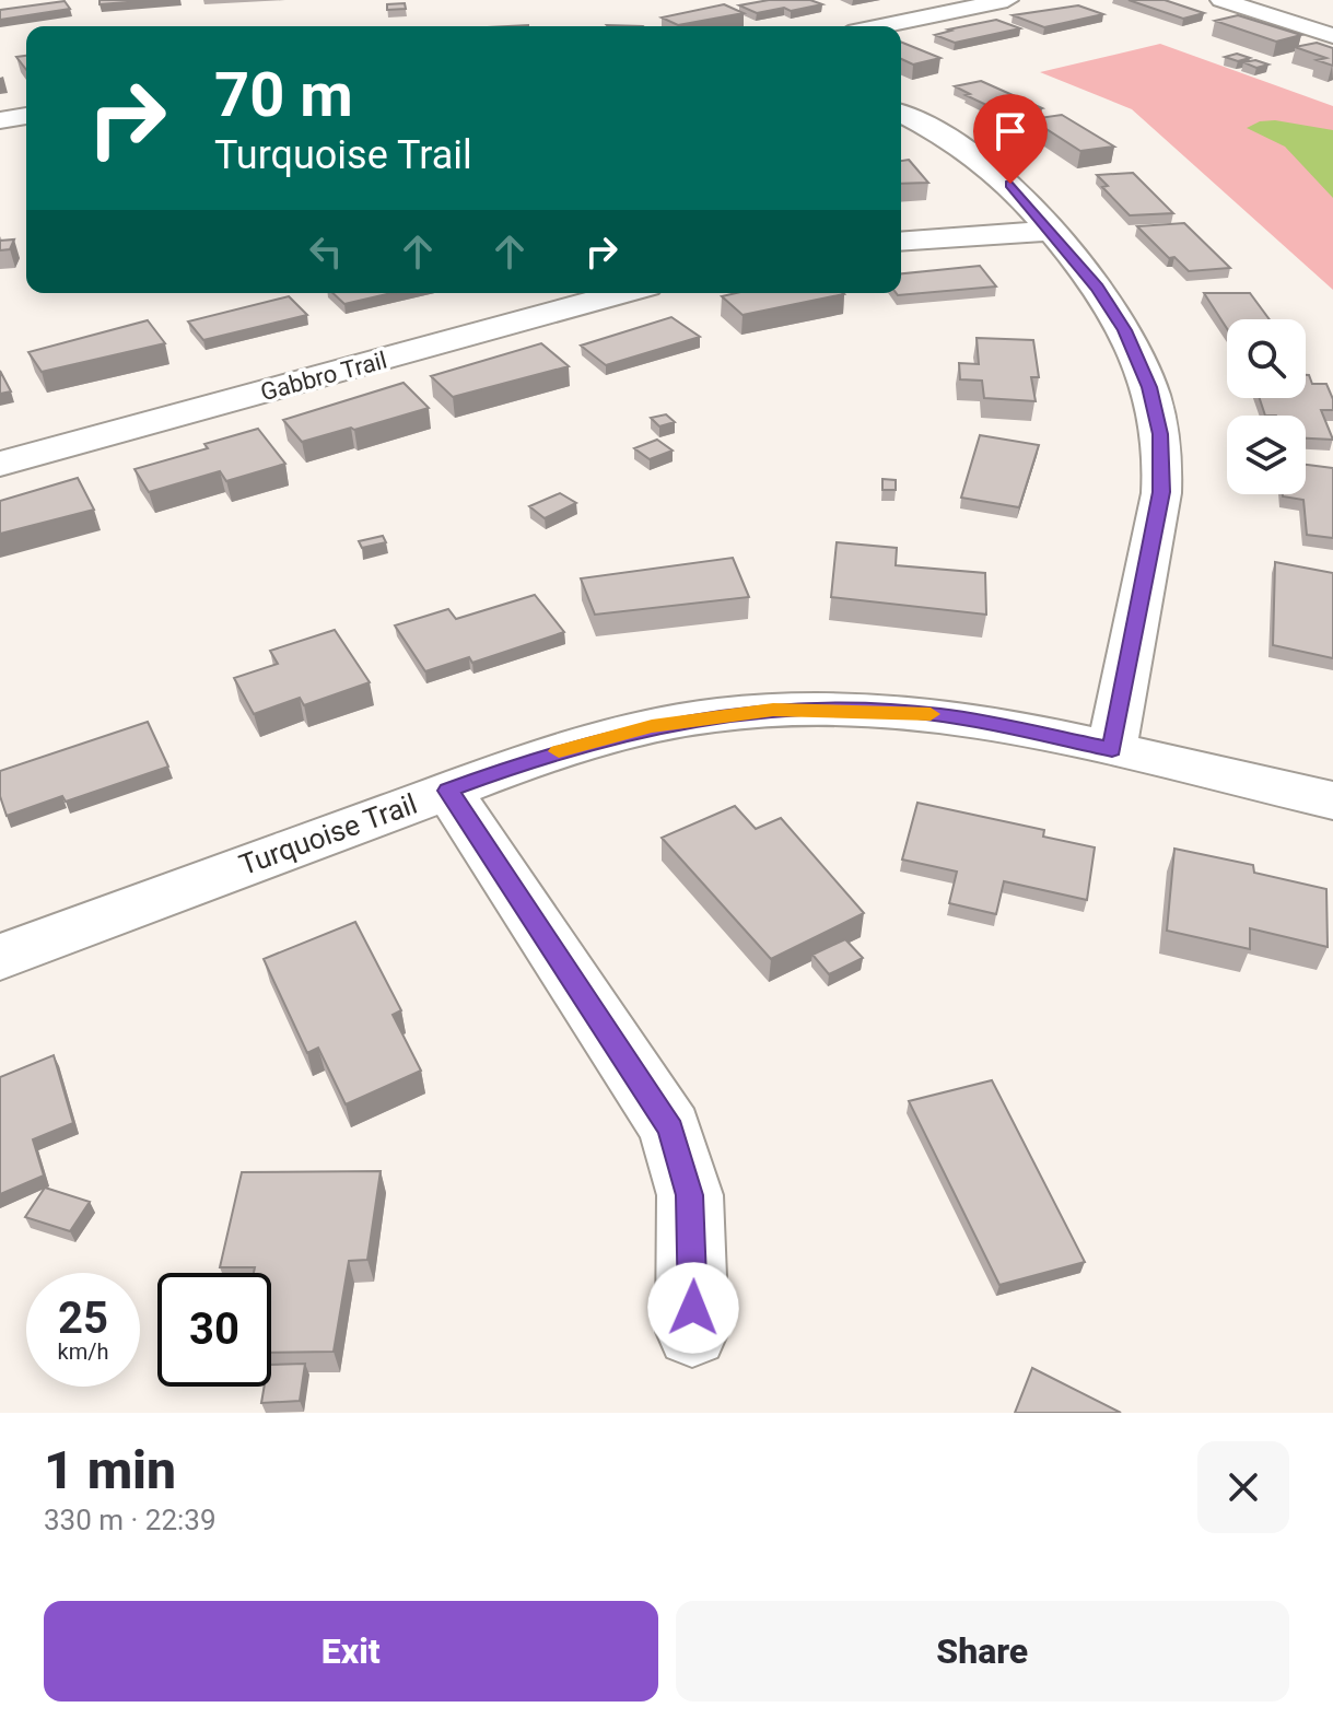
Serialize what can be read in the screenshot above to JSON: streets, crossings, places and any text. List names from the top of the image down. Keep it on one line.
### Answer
{"streets":{"street":["Gabbro Trail","Turquoise Trail"]},"page":{"turn":["70 m","Turquoise Trail"],"speed":"25 km/h","limit":"30","heading":["1 min","330 m · 22:39"],"buttons":["Exit","Share"]}}
